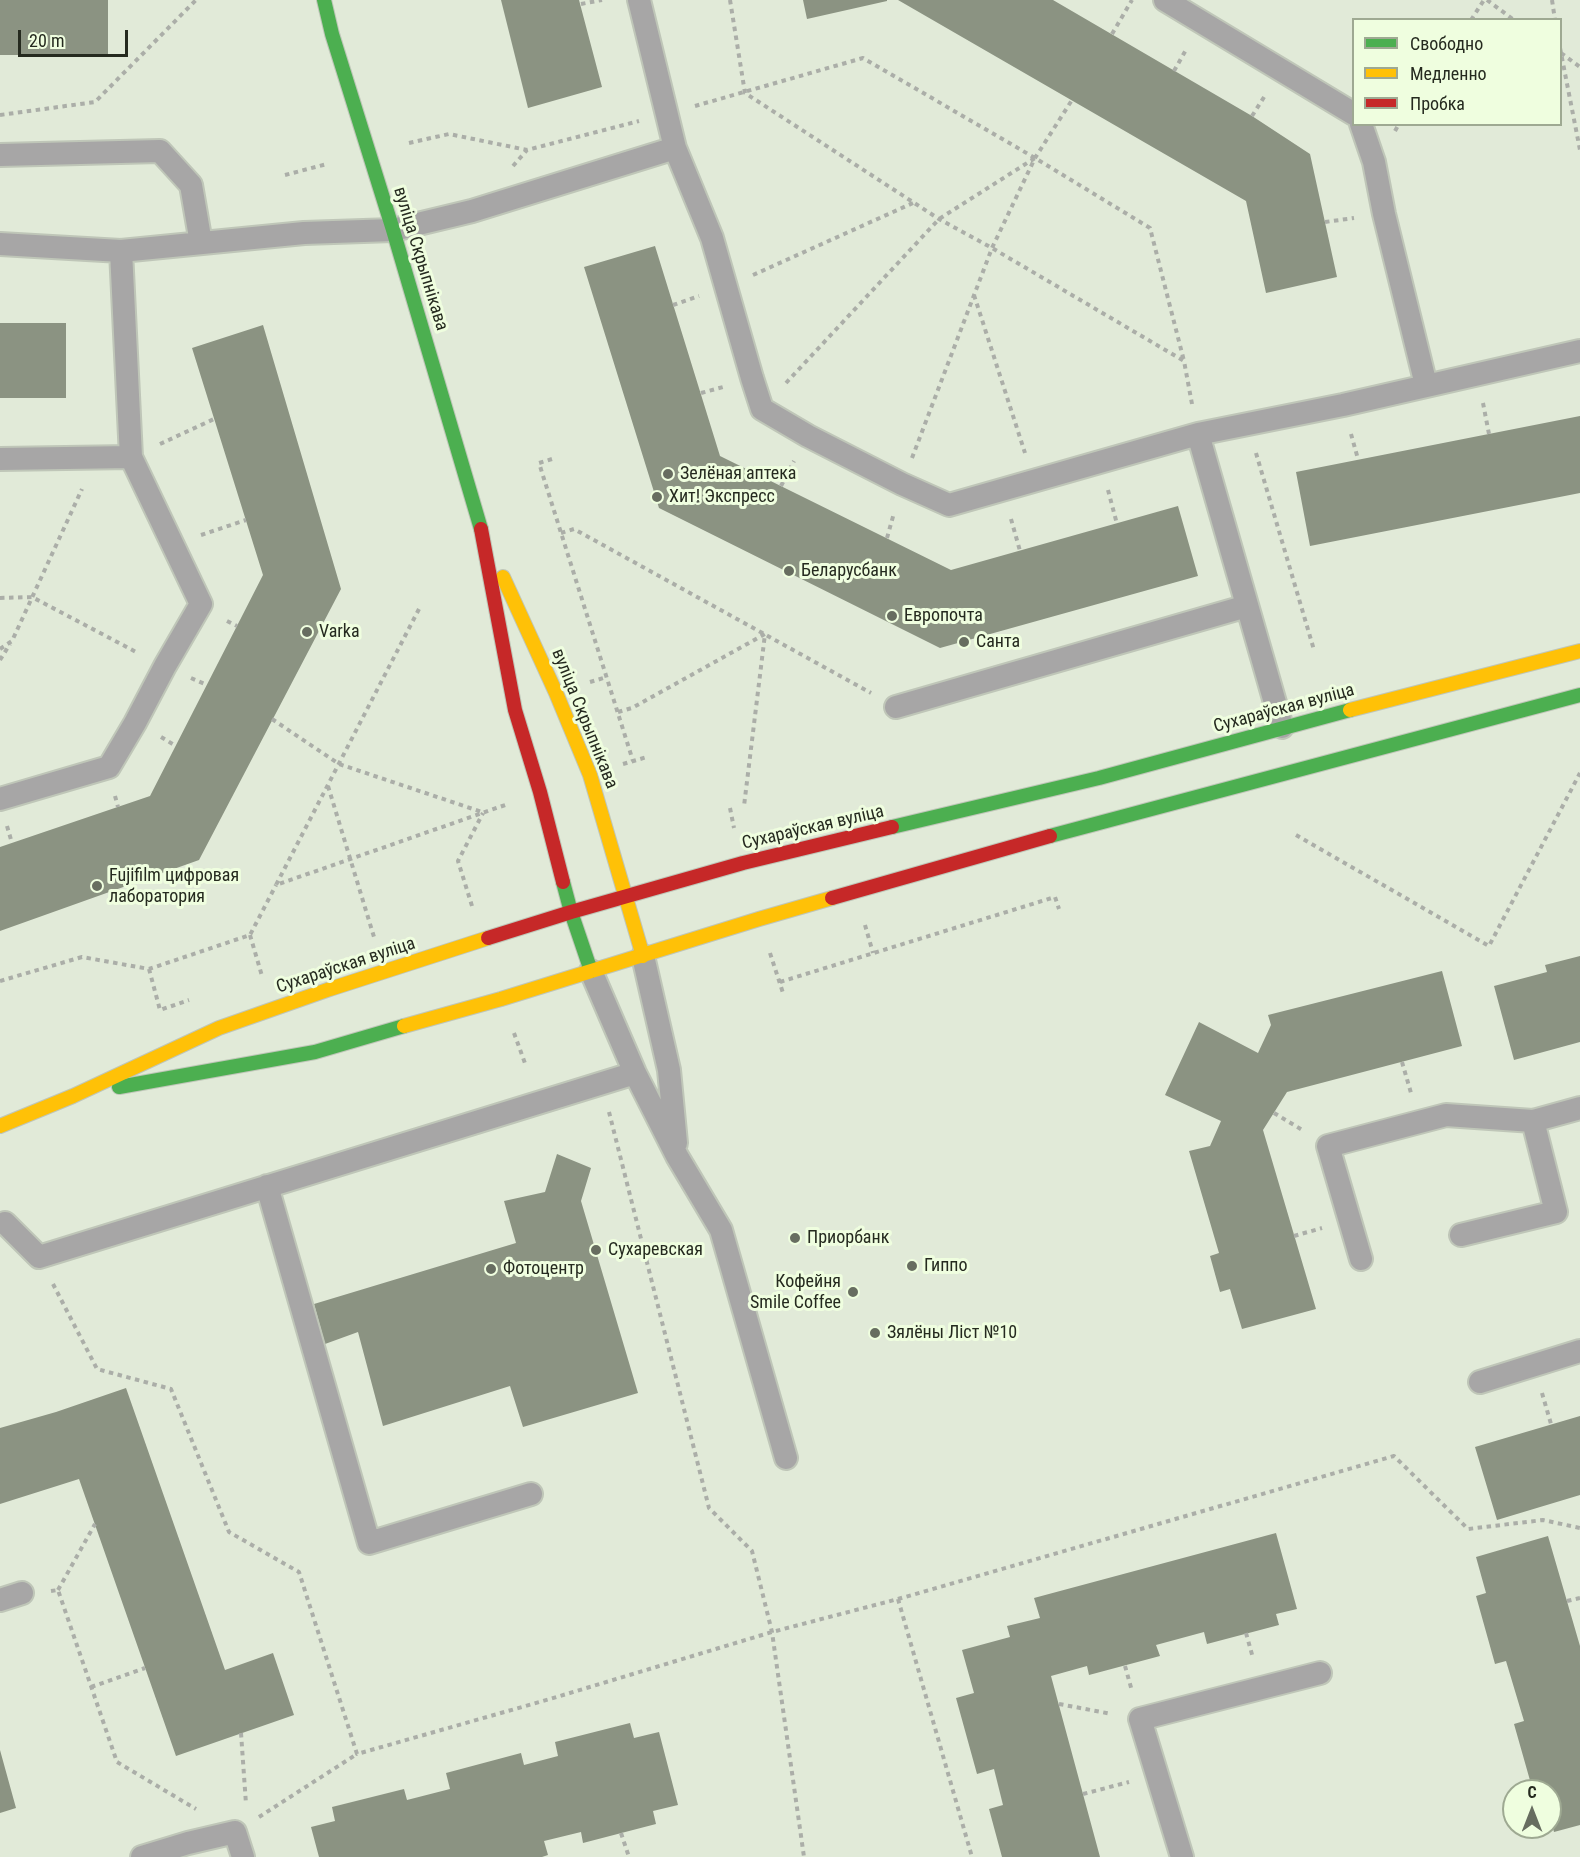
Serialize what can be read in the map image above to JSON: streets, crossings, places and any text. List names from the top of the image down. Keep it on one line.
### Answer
{"streets":{"main road":["вуліца Скрыпнікава","Сухараўская вуліца"]},"crossings":[["вуліца Скрыпнікава","Сухараўская вуліца"]],"places":["Зелёная аптека","Хит! Экспресс","Беларусбанк","Европочта","Varka","Санта","Fujifilm цифровая лаборатория","Приорбанк","Сухаревская","Гиппо","Фотоцентр","Кофейня Smile Coffee","Зялёны Ліст №10"],"legend":["Свободно","Медленно","Пробка"],"scale_bar":"20 m","north":"top"}
